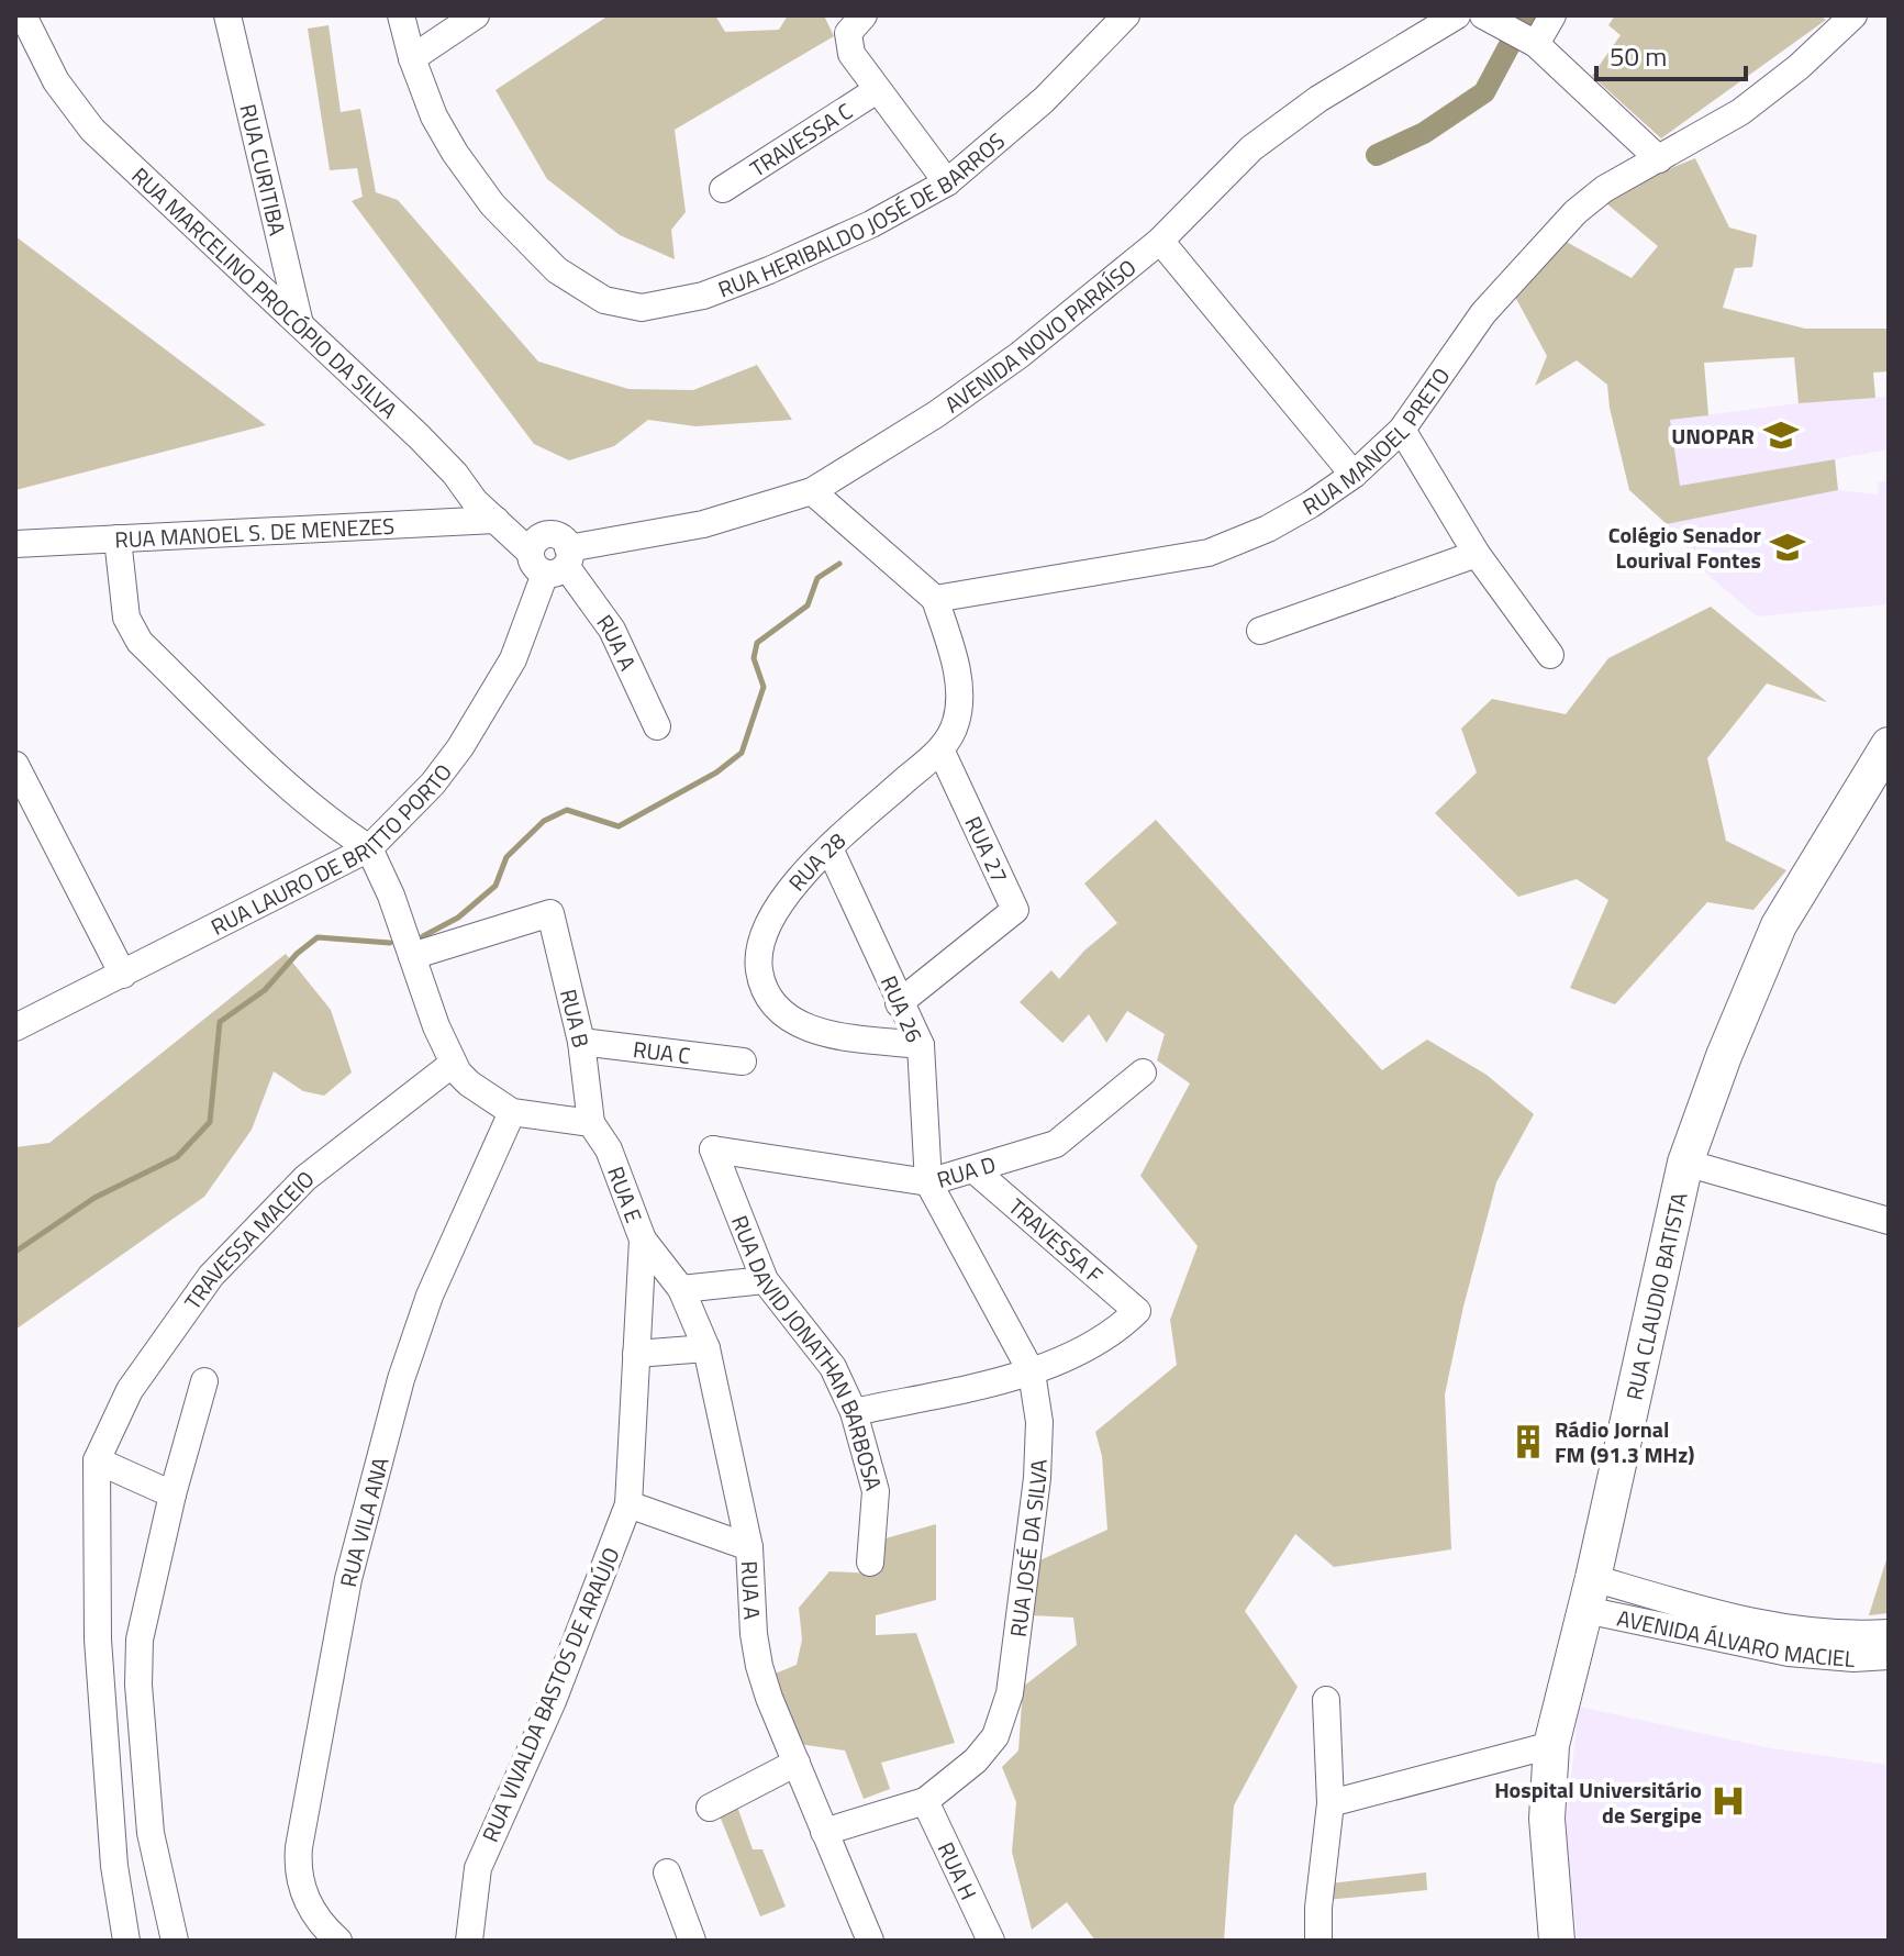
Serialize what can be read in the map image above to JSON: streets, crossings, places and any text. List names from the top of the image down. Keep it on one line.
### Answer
{"streets":{"main road":["RUA CLAUDIO BATISTA"],"street":["TRAVESSA C","RUA CURITIBA","RUA HERIBALDO JOSÉ DE BARROS","RUA MARCELINO PROCÓPIO DA SILVA","AVENIDA NOVO PARAÍSO","RUA MANOEL PRETO","RUA MANOEL S. DE MENEZES","RUA A","RUA LAURO DE BRITTO PORTO","RUA 27","RUA 28","RUA 26","RUA B","RUA C","RUA D","RUA E","TRAVESSA F","TRAVESSA MACEIO","RUA DAVID JONATHAN BARBOSA","RUA VILA ANA","RUA JOSÉ DA SILVA","AVENIDA ÁLVARO MACIEL","RUA VIVALDA BASTOS DE ARAÚJO","RUA H"]},"crossings":[["RUA CURITIBA","RUA MARCELINO PROCÓPIO DA SILVA"],["RUA MARCELINO PROCÓPIO DA SILVA","AVENIDA NOVO PARAÍSO"],["RUA MARCELINO PROCÓPIO DA SILVA","RUA MANOEL S. DE MENEZES"],["RUA MARCELINO PROCÓPIO DA SILVA","RUA A"],["RUA MARCELINO PROCÓPIO DA SILVA","RUA LAURO DE BRITTO PORTO"],["AVENIDA NOVO PARAÍSO","RUA A"],["AVENIDA NOVO PARAÍSO","RUA LAURO DE BRITTO PORTO"],["RUA MANOEL PRETO","RUA 28"],["RUA A","RUA LAURO DE BRITTO PORTO"],["RUA A","RUA E"],["RUA A","RUA JOSÉ DA SILVA"],["RUA A","RUA VIVALDA BASTOS DE ARAÚJO"],["RUA 27","RUA 28"],["RUA 27","RUA 26"],["RUA 28","RUA 26"],["RUA 26","RUA D"],["RUA 26","RUA JOSÉ DA SILVA"],["RUA B","RUA C"],["RUA B","RUA E"],["RUA D","TRAVESSA F"],["RUA D","RUA DAVID JONATHAN BARBOSA"],["RUA D","RUA JOSÉ DA SILVA"],["RUA E","RUA VIVALDA BASTOS DE ARAÚJO"],["TRAVESSA F","RUA JOSÉ DA SILVA"],["RUA CLAUDIO BATISTA","AVENIDA ÁLVARO MACIEL"],["RUA JOSÉ DA SILVA","RUA H"]],"places":{"school or university":["UNOPAR","Colégio Senador Lourival Fontes"],"building":["Rádio Jornal FM (91.3 MHz)"],"hospital":["Hospital Universitário de Sergipe"]},"scale_bar":"50 m"}
